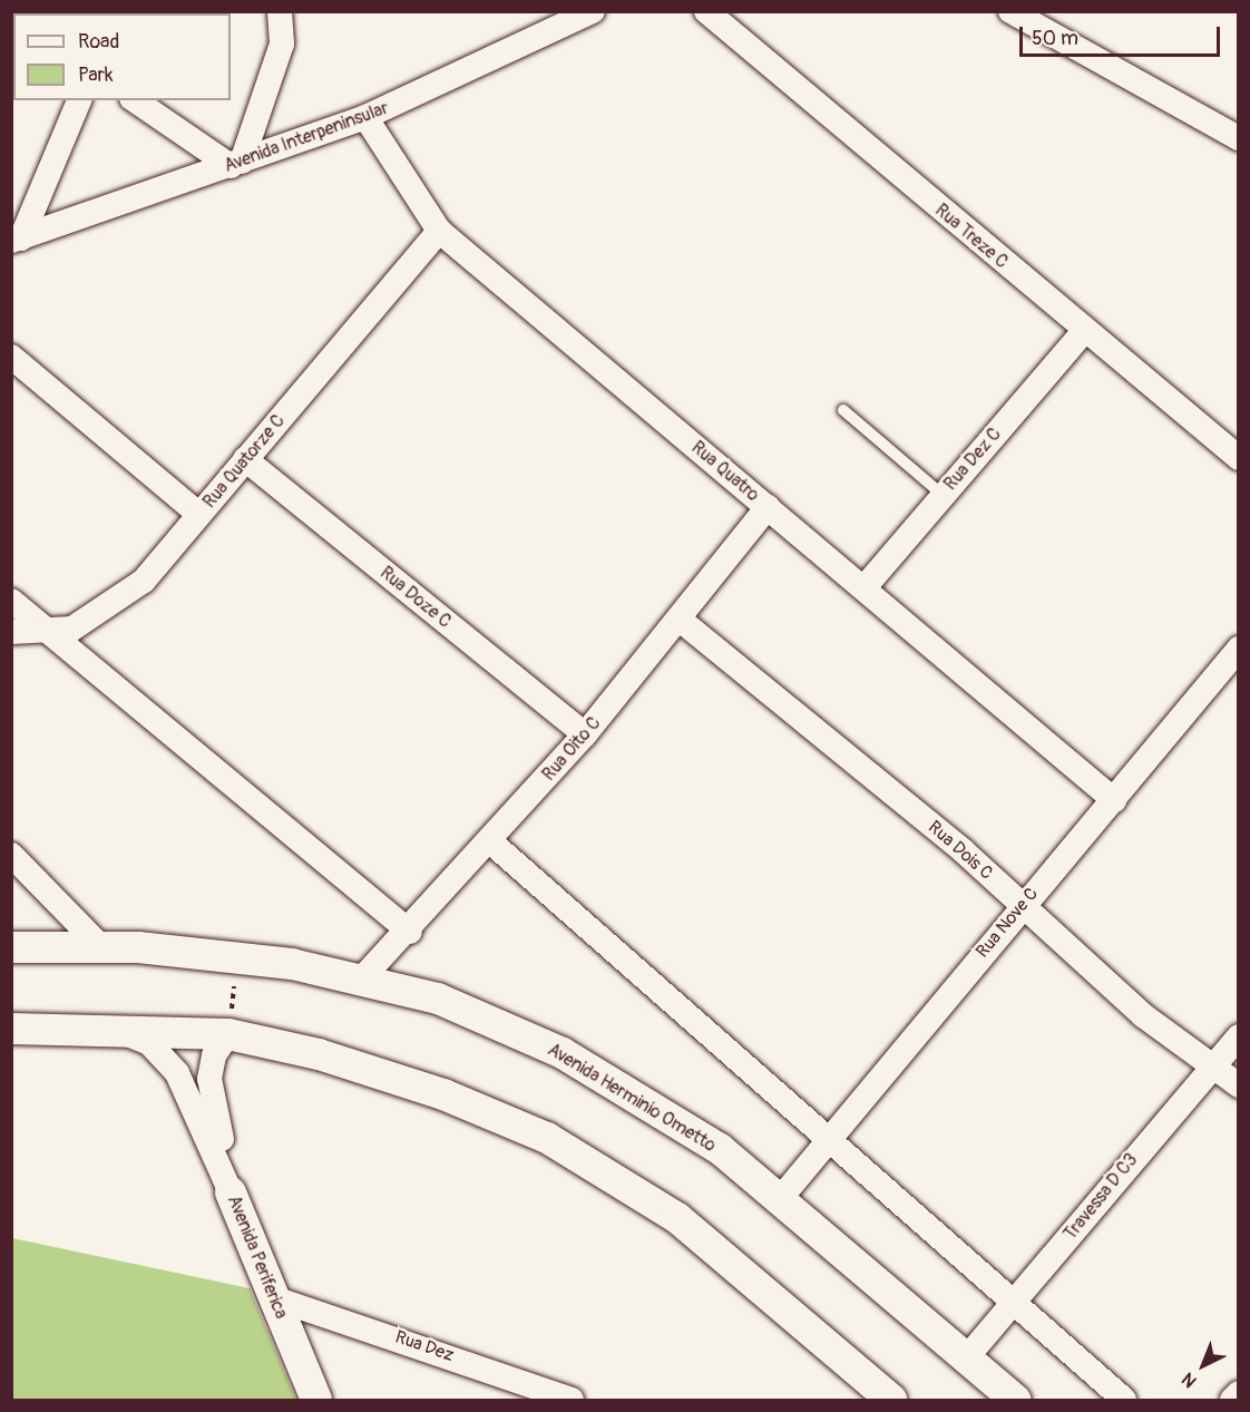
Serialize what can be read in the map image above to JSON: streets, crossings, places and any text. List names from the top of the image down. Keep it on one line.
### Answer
{"streets":{"street":["Avenida Interpeninsular","Rua Treze C","Rua Dez C","Rua Quatorze C","Rua Quatro","Rua Doze C","Rua Oito C","Rua Dois C","Rua Nove C","Avenida Herminio Ometto","Travessa D C3","Avenida Periferica","Rua Dez"]},"crossings":[["Avenida Interpeninsular","Rua Quatro"],["Rua Treze C","Rua Dez C"],["Rua Dez C","Rua Quatro"],["Rua Quatorze C","Rua Quatro"],["Rua Quatorze C","Rua Doze C"],["Rua Quatro","Rua Oito C"],["Rua Quatro","Rua Nove C"],["Rua Doze C","Rua Oito C"],["Rua Oito C","Rua Dois C"],["Rua Oito C","Avenida Herminio Ometto"],["Rua Dois C","Rua Nove C"],["Rua Dois C","Travessa D C3"],["Rua Nove C","Avenida Herminio Ometto"],["Avenida Herminio Ometto","Travessa D C3"],["Avenida Periferica","Rua Dez"]],"legend":["Road","Park"],"scale_bar":"50 m","north":"bottom left"}
